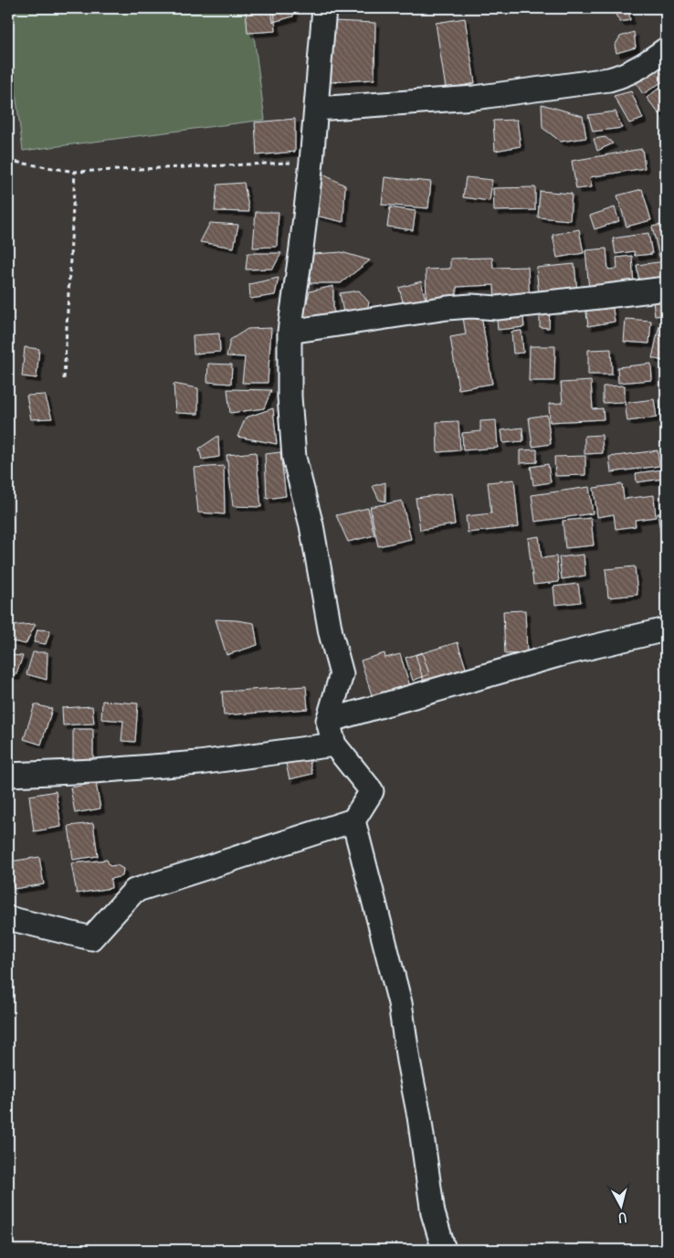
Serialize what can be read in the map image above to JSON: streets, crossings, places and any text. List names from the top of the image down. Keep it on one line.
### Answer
{"north":"bottom"}
